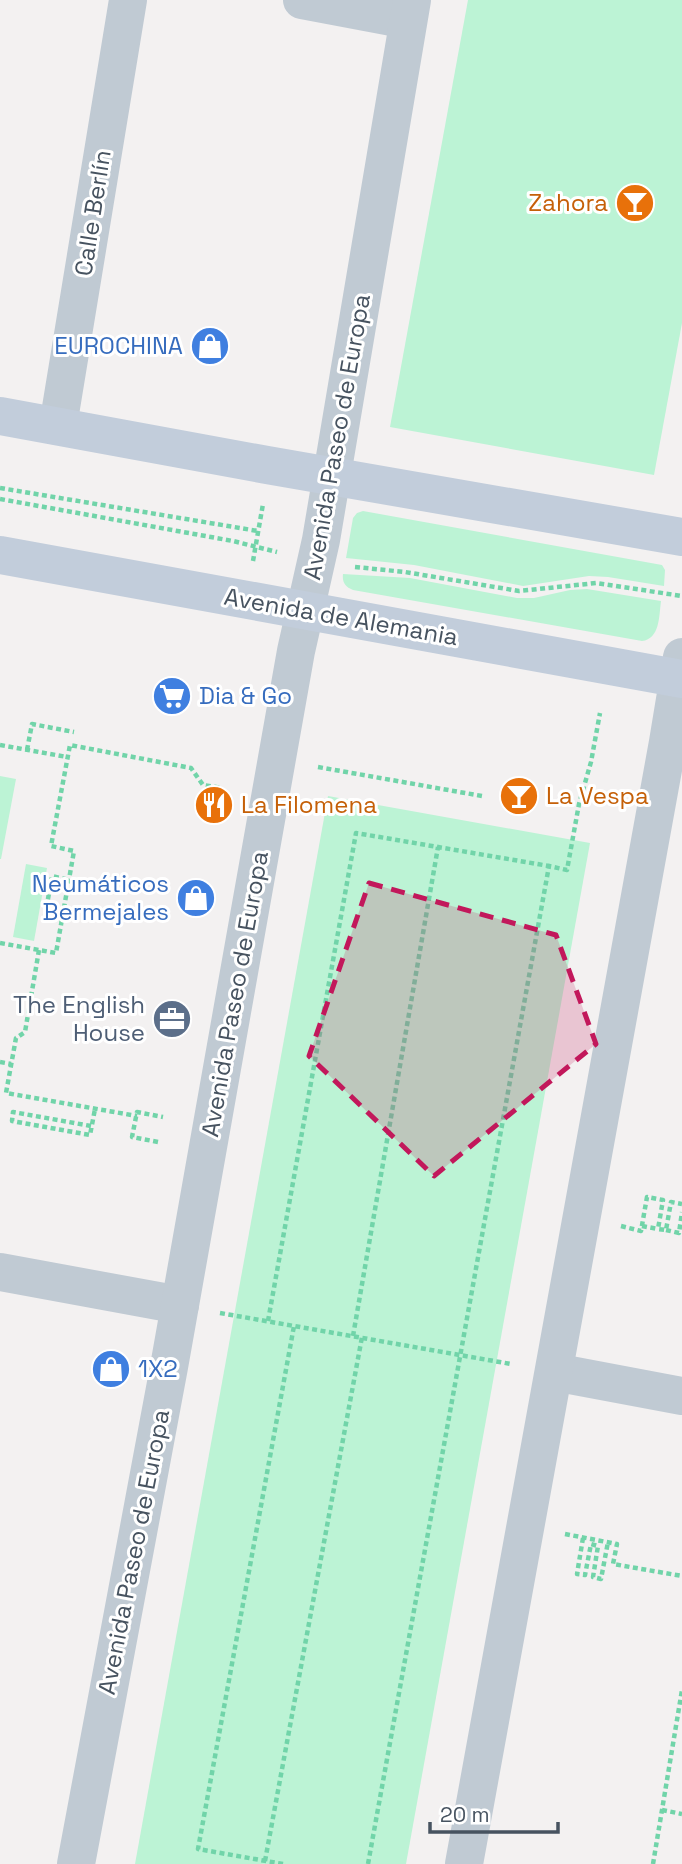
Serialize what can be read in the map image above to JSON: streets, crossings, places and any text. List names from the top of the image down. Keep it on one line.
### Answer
{"streets":{"main road":["Avenida de Alemania"],"street":["Calle Berlín","Avenida Paseo de Europa"]},"crossings":[["Avenida Paseo de Europa","Avenida de Alemania"]],"places":{"bar":["Zahora","La Vespa"],"shop":["EUROCHINA","Neumáticos Bermejales","1X2"],"supermarket":["Dia & Go"],"restaurant":["La Filomena"],"office":["The English House"]},"scale_bar":"20 m"}
